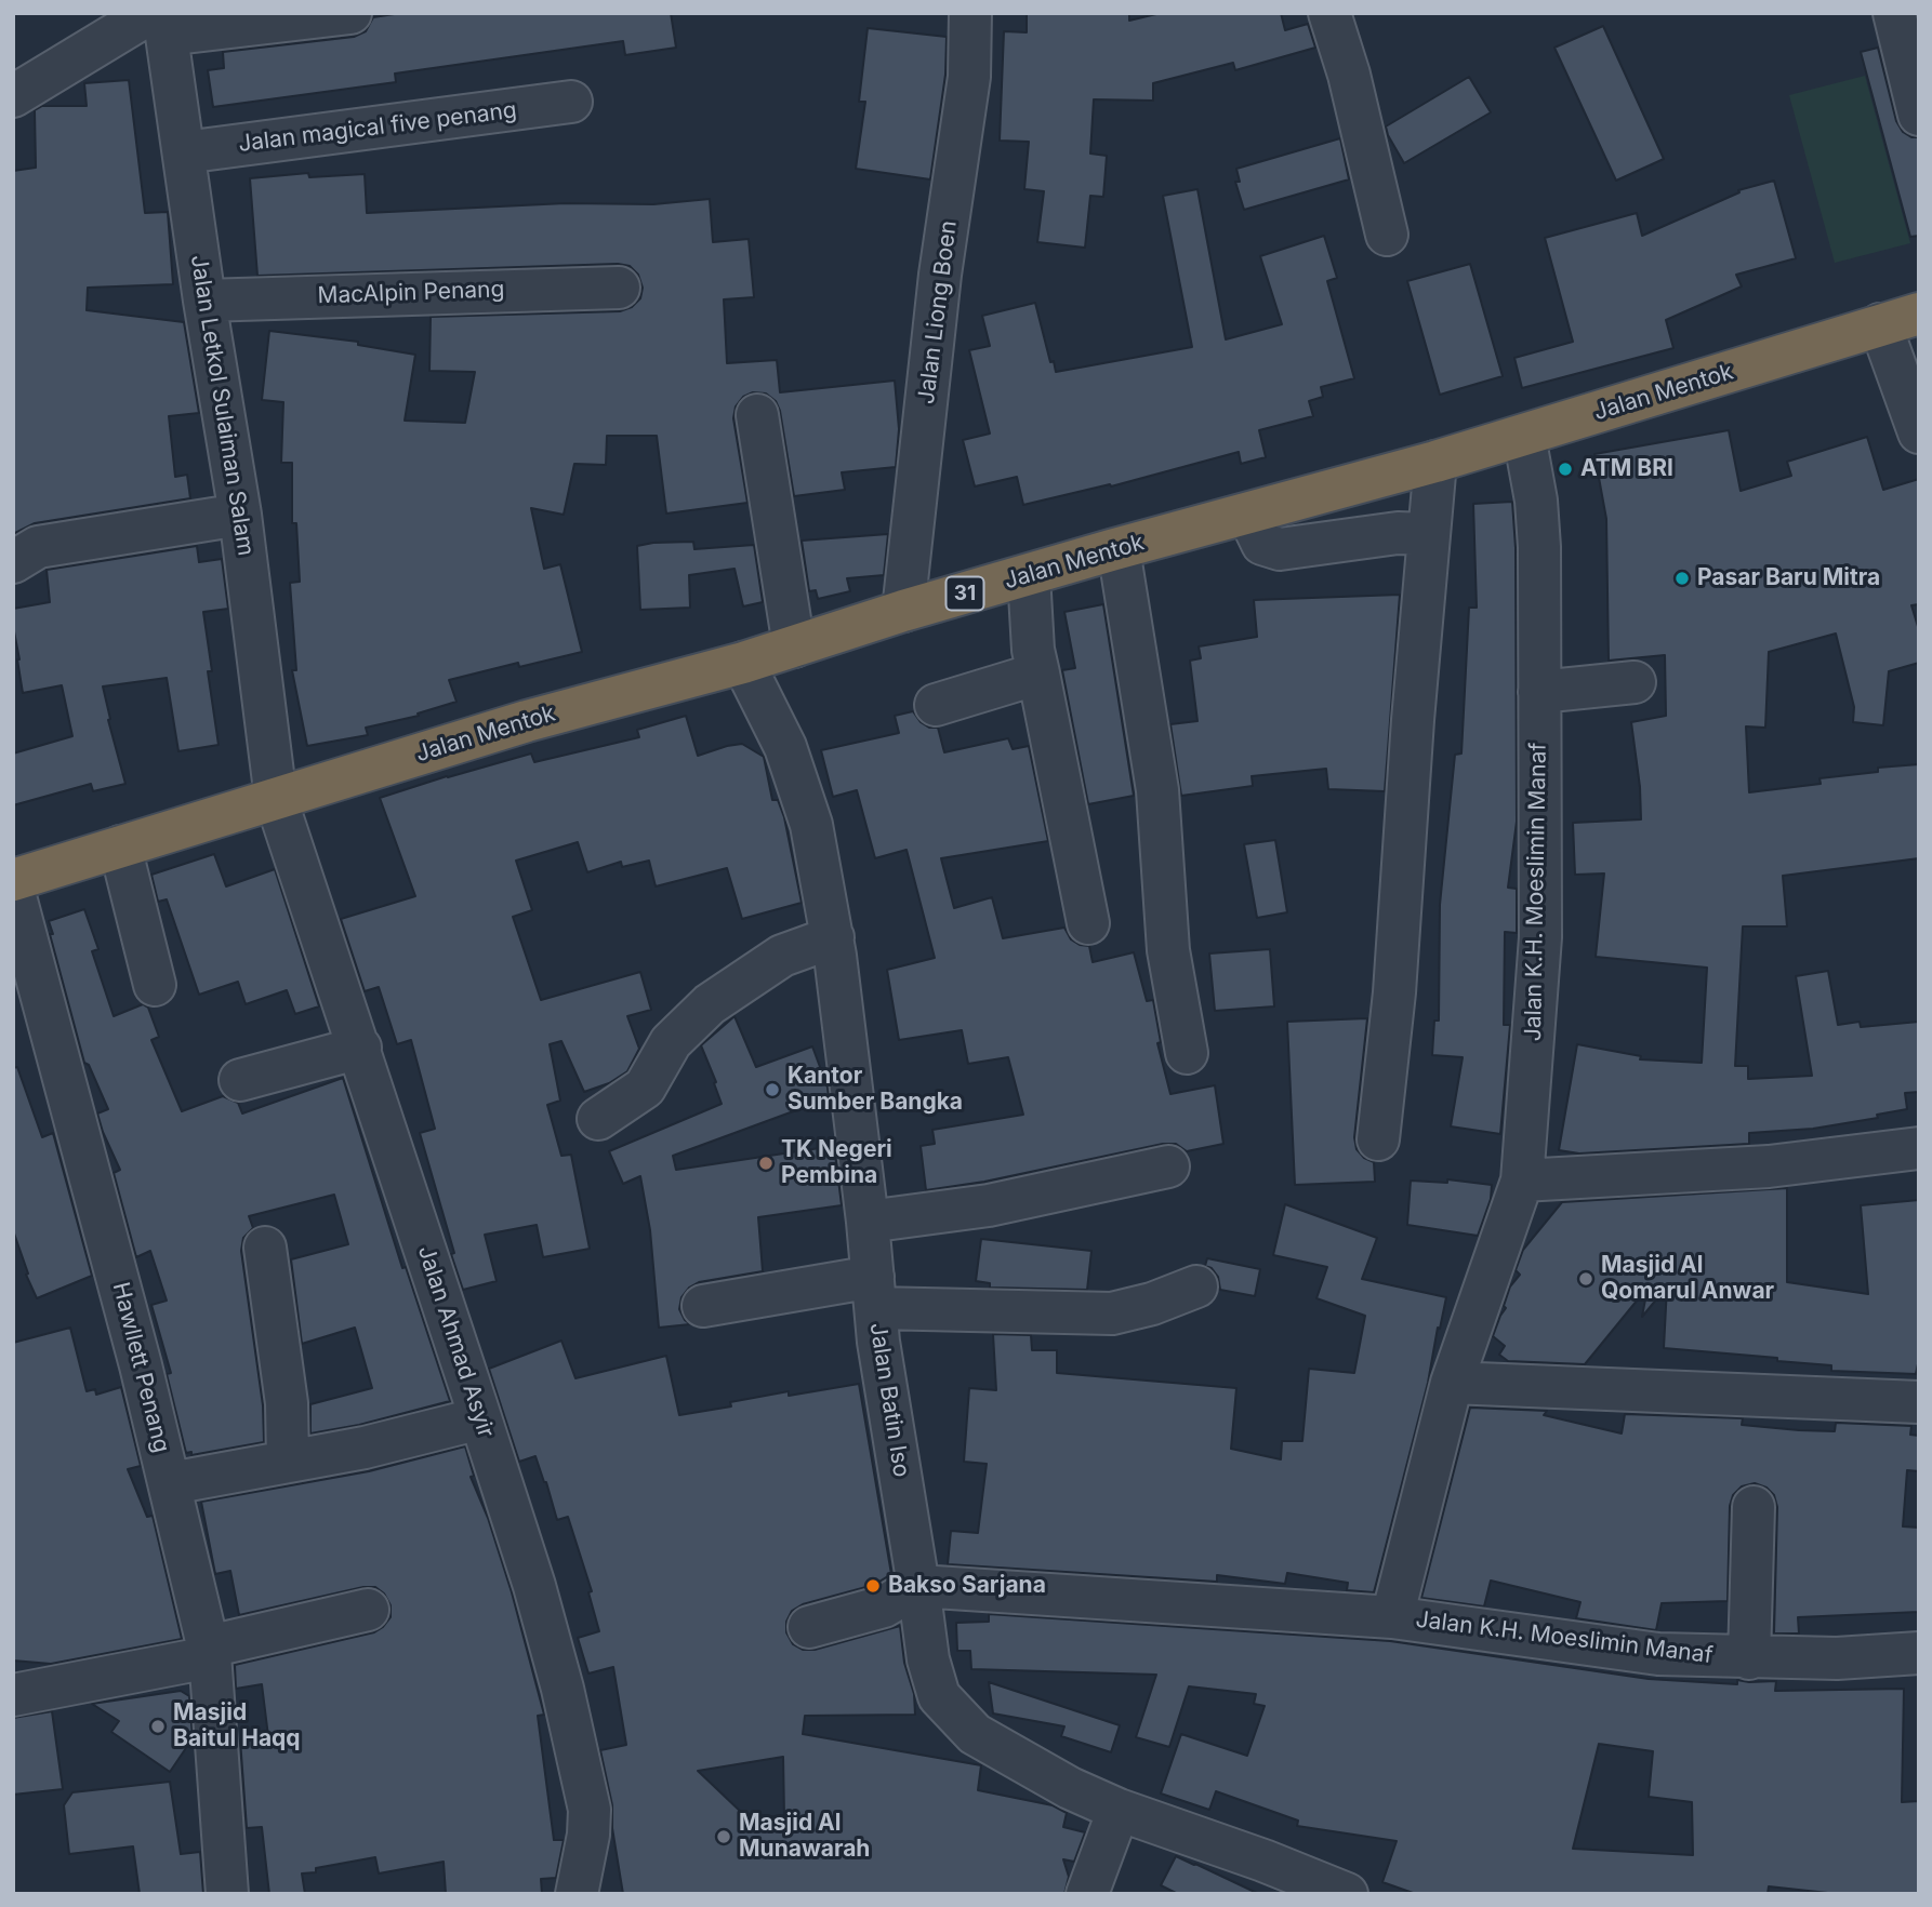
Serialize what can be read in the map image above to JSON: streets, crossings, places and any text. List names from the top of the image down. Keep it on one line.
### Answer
{"streets":{"highway":["Jalan Mentok","31"],"street":["Jalan magical five penang","MacAlpin Penang","Jalan Liong Boen","Jalan Letkol Sulaiman Salam","Jalan K.H. Moeslimin Manaf","Jalan Ahmad Asyir","Hawllett Penang","Jalan Batin Iso"]},"crossings":[["Jalan magical five penang","Jalan Letkol Sulaiman Salam"],["MacAlpin Penang","Jalan Letkol Sulaiman Salam"],["Jalan Liong Boen","Jalan Mentok"],["Jalan Mentok","Jalan Letkol Sulaiman Salam"],["Jalan Mentok","Jalan K.H. Moeslimin Manaf"],["Jalan Mentok","Jalan Ahmad Asyir"],["Jalan Mentok","Jalan Batin Iso"],["Jalan Letkol Sulaiman Salam","Jalan Ahmad Asyir"],["Jalan K.H. Moeslimin Manaf","Jalan Batin Iso"]],"places":["ATM BRI","Pasar Baru Mitra","Kantor Sumber Bangka","TK Negeri Pembina","Masjid Al Qomarul Anwar","Bakso Sarjana","Masjid Baitul Haqq","Masjid Al Munawarah"]}
